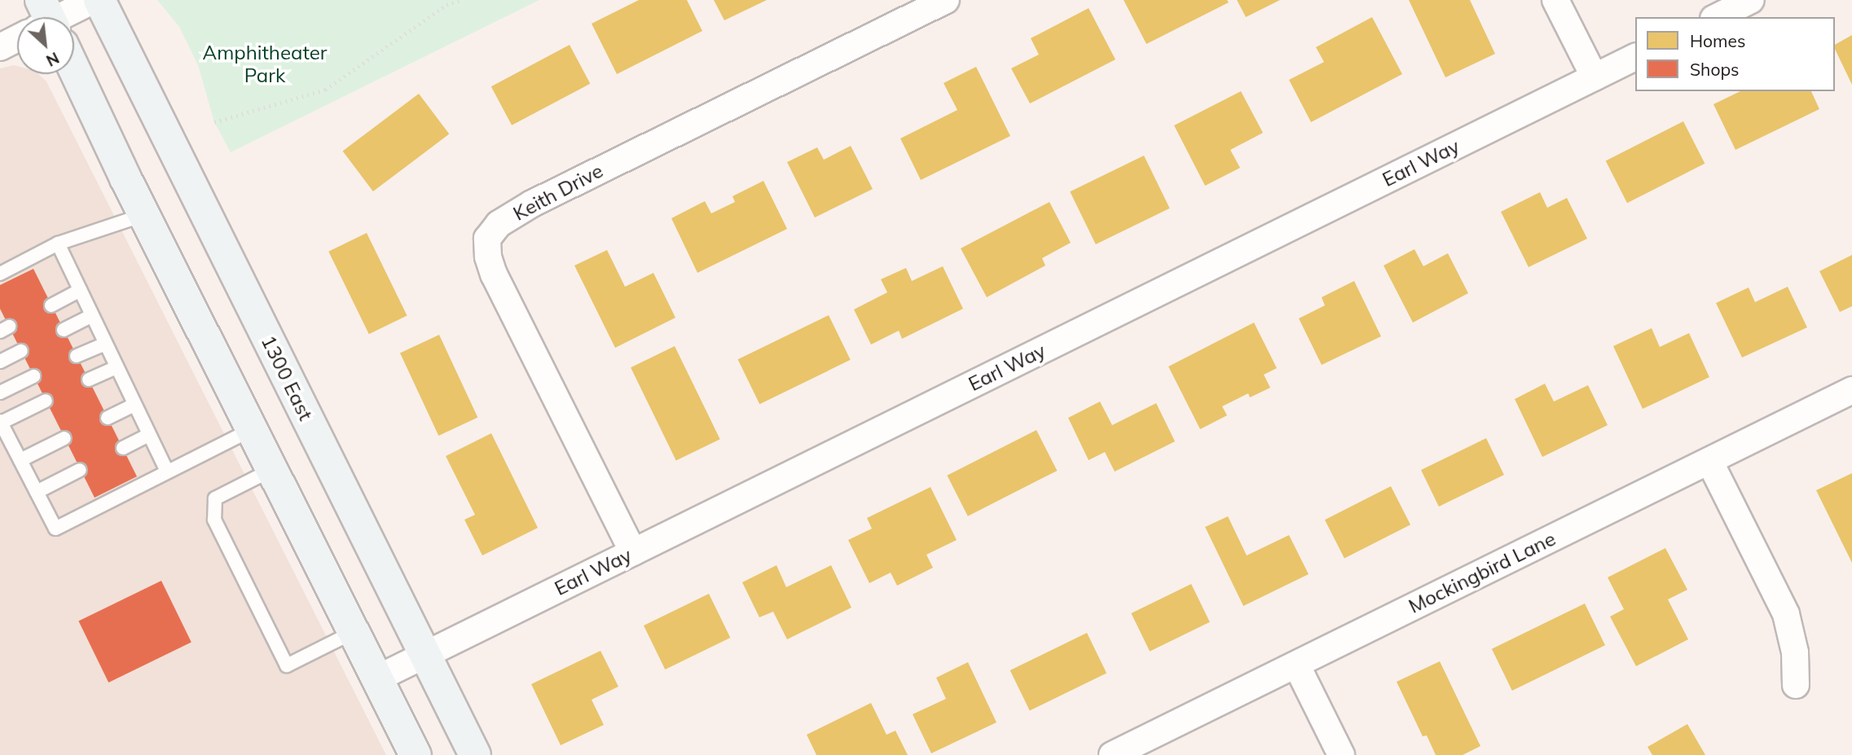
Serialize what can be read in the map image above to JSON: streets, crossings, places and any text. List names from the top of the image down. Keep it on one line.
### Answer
{"streets":{"main road":["1300 East"],"street":["Earl Way","Keith Drive","Mockingbird Lane"]},"crossings":[["Earl Way","Keith Drive"],["Earl Way","1300 East"]],"parks":["Amphitheater Park"],"legend":["Homes","Shops"],"north":"bottom right"}
